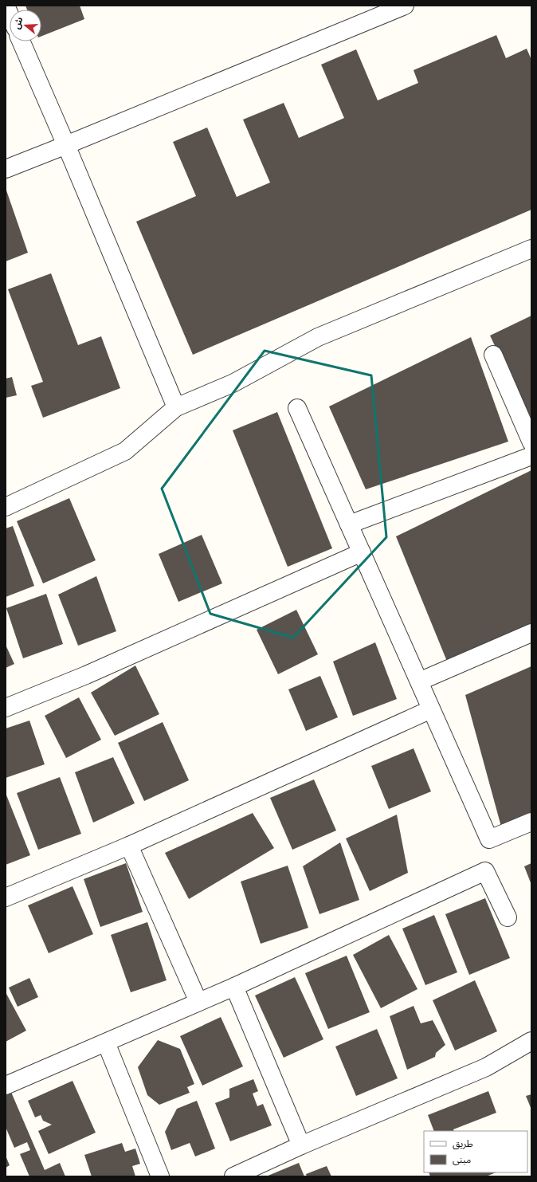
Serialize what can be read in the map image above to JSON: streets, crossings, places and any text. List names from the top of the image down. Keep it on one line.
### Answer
{"legend":["طريق","مبنى"],"north":"left"}
